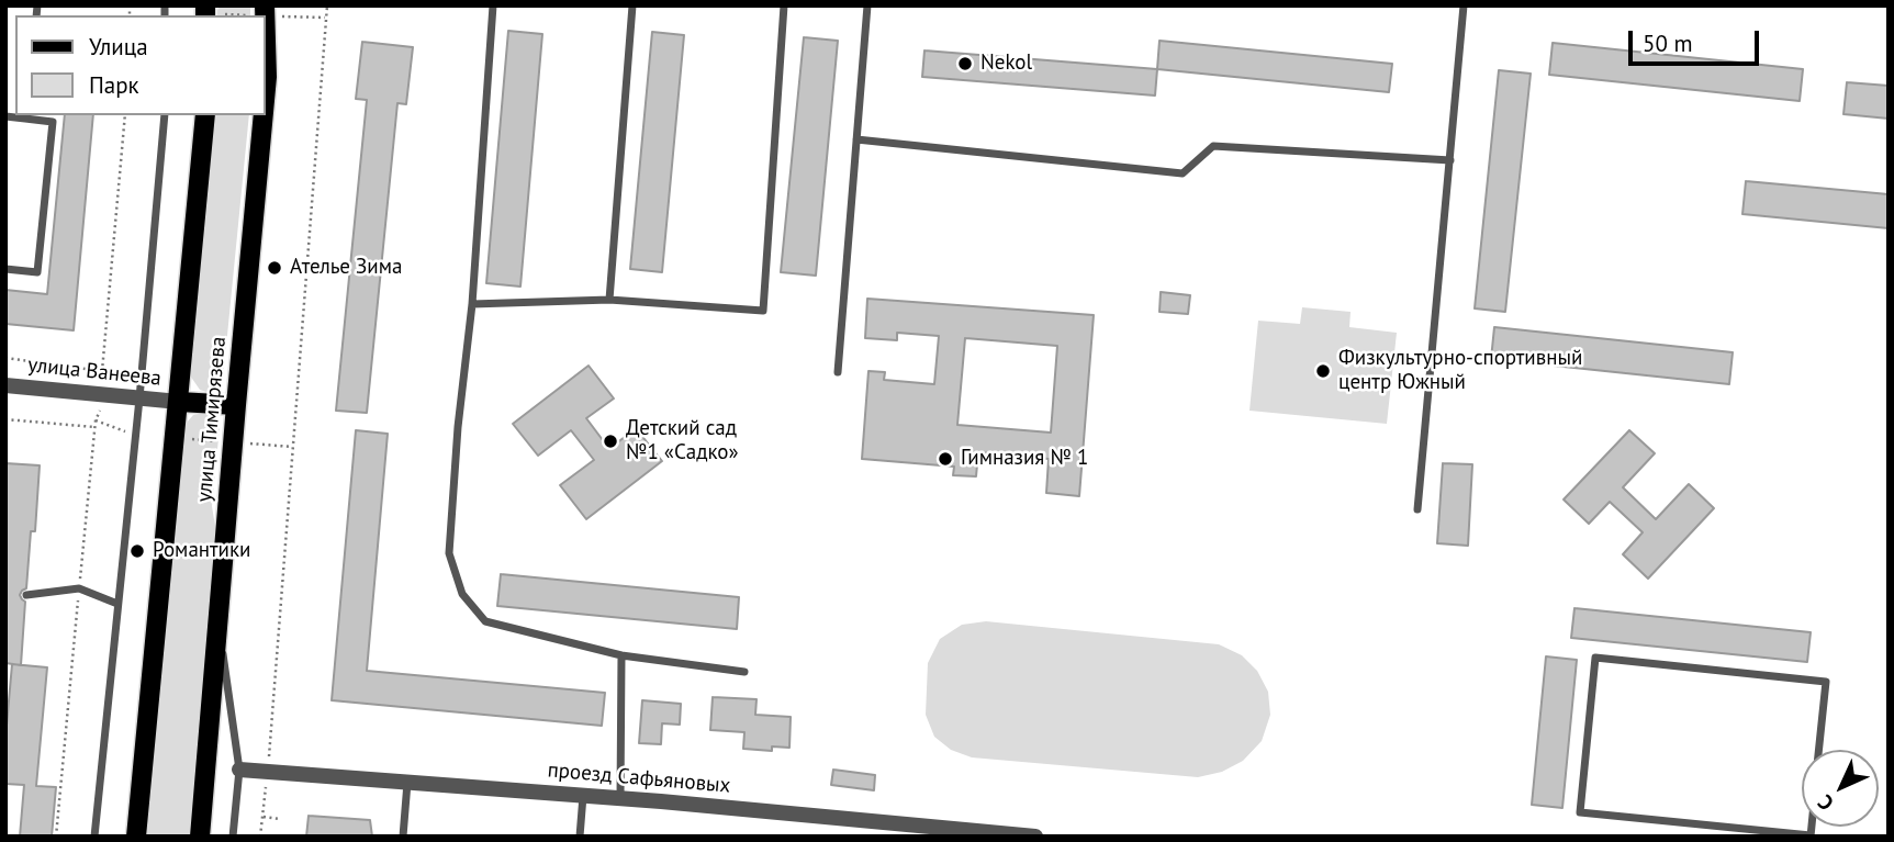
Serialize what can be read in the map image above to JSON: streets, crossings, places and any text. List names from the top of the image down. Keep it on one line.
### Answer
{"streets":{"main road":["улица Тимирязева"],"street":["улица Ванеева","проезд Сафьяновых"]},"crossings":[["улица Ванеева","улица Тимирязева"]],"places":["Nekol","Ателье Зима","Физкультурно-спортивный центр Южный","Детский сад №1 «Cадко»","Гимназия № 1","Романтики"],"legend":["Улица","Парк"],"scale_bar":"50 m","north":"bottom left"}
